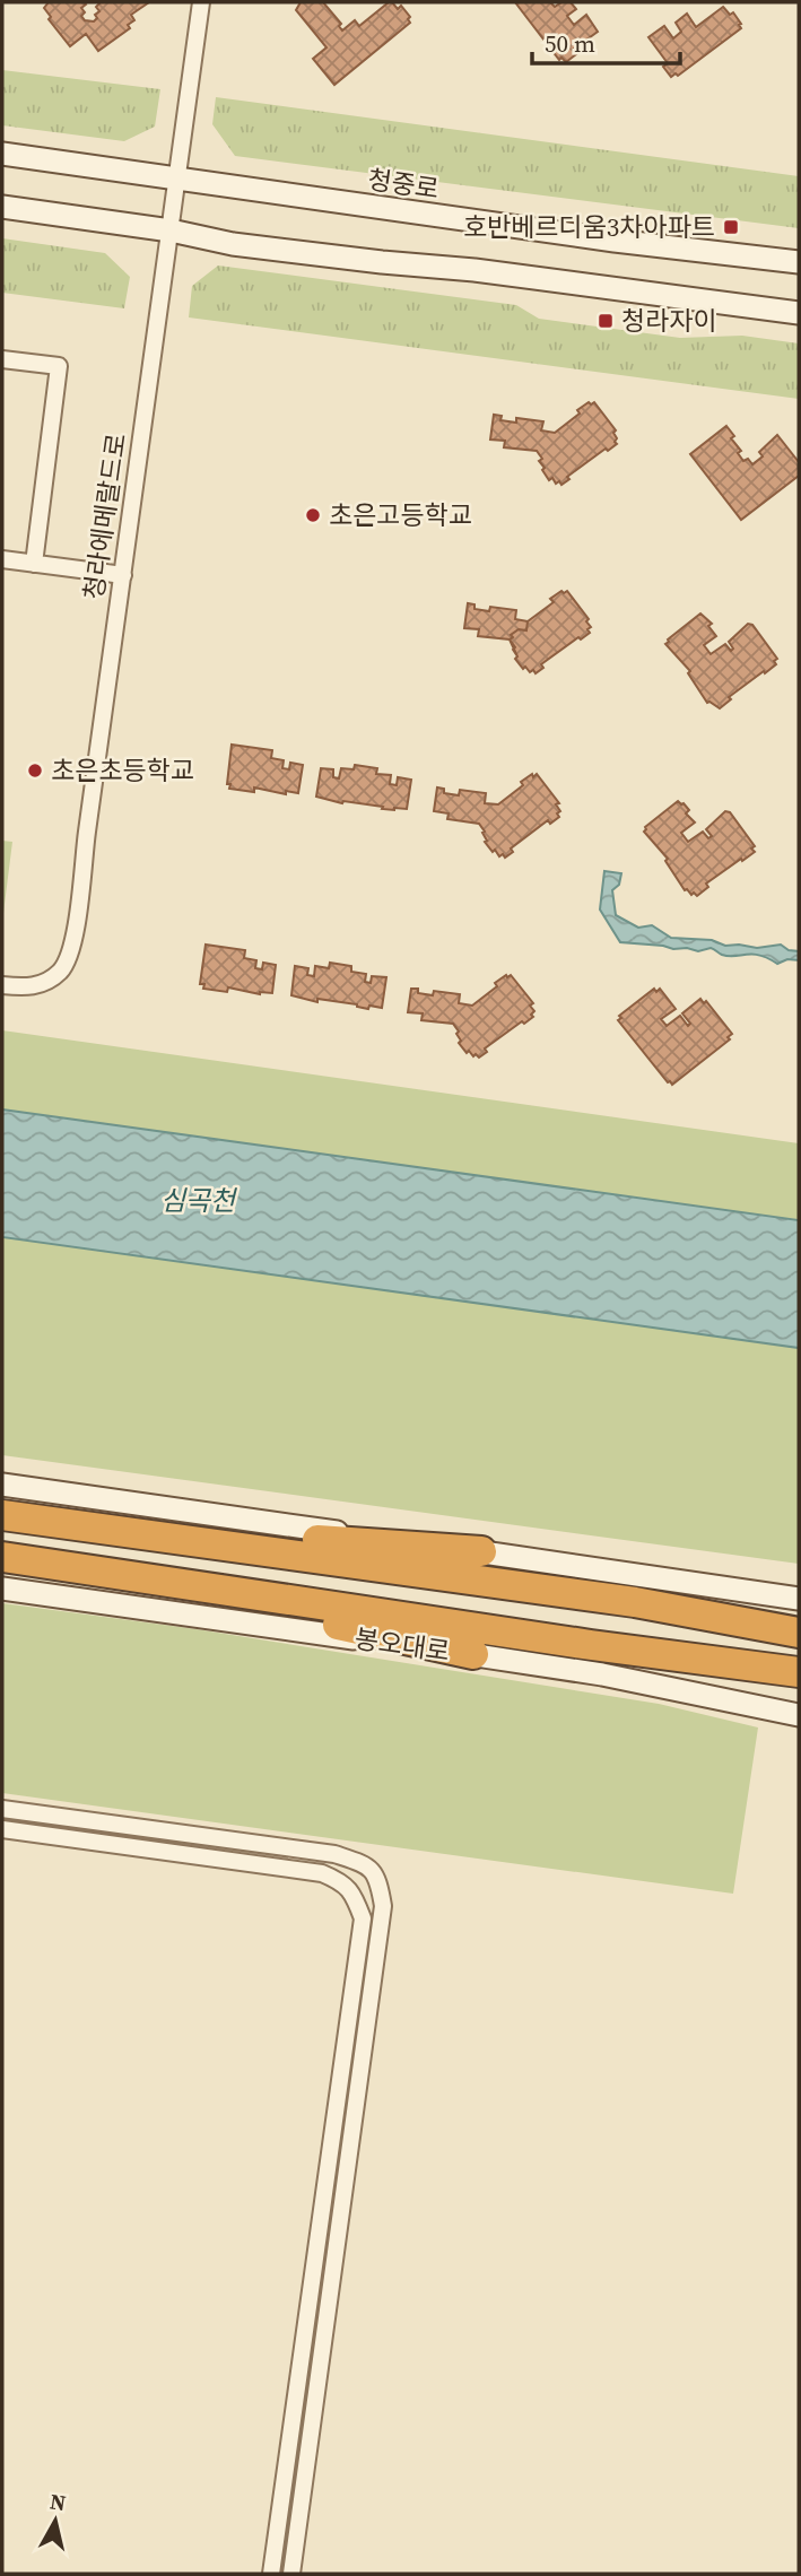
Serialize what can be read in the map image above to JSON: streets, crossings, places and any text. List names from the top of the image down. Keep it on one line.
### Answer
{"streets":{"highway":["봉오대로"],"main road":["청중로"],"street":["청라에메랄드로"]},"crossings":[["청중로","청라에메랄드로"]],"water":["심곡천"],"places":{"transit":["호반베르디움3차아파트","청라자이"],"other":["초은고등학교","초은초등학교"]},"scale_bar":"50 m","north":"top"}
